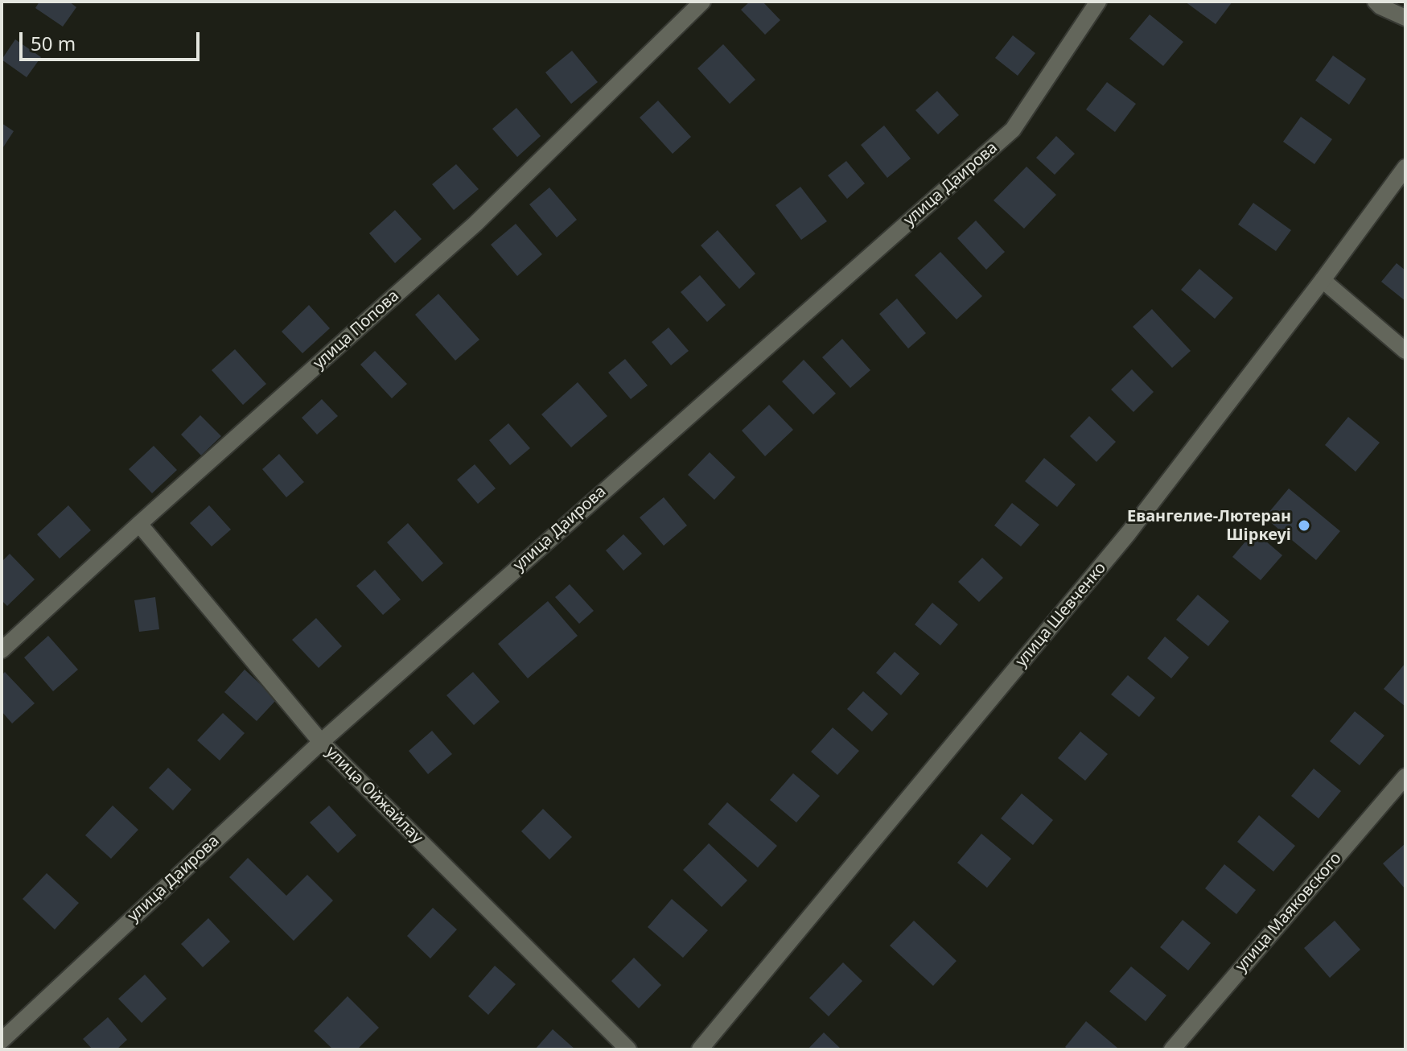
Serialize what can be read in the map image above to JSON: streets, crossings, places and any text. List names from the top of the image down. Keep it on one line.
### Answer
{"streets":{"street":["улица Даирова","улица Попова","улица Шевченко","улица Ойжайлау","улица Маяковского"]},"crossings":[["улица Даирова","улица Ойжайлау"],["улица Попова","улица Ойжайлау"]],"places":["Евангелие-Лютеран Шіркеуі"],"scale_bar":"50 m"}
